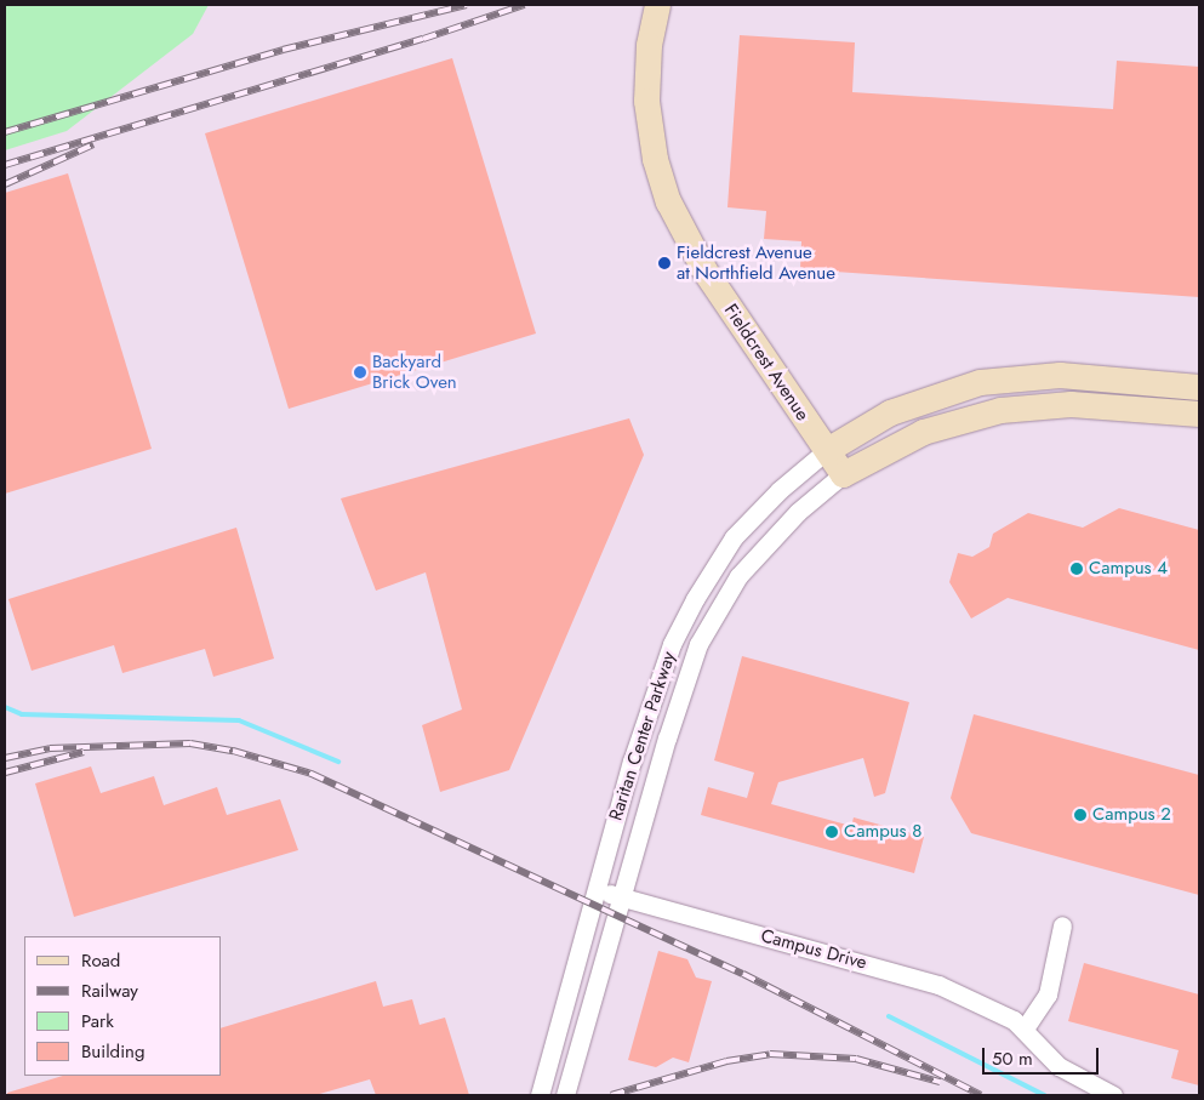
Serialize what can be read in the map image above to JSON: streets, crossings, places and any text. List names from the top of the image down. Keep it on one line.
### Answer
{"streets":{"street":["Fieldcrest Avenue","Raritan Center Parkway","Campus Drive"]},"crossings":[["Fieldcrest Avenue","Raritan Center Parkway"],["Raritan Center Parkway","Campus Drive"]],"places":["Fieldcrest Avenue at Northfield Avenue","Backyard Brick Oven","Campus 4","Campus 2","Campus 8"],"legend":["Road","Railway","Park","Building"],"scale_bar":"50 m"}
